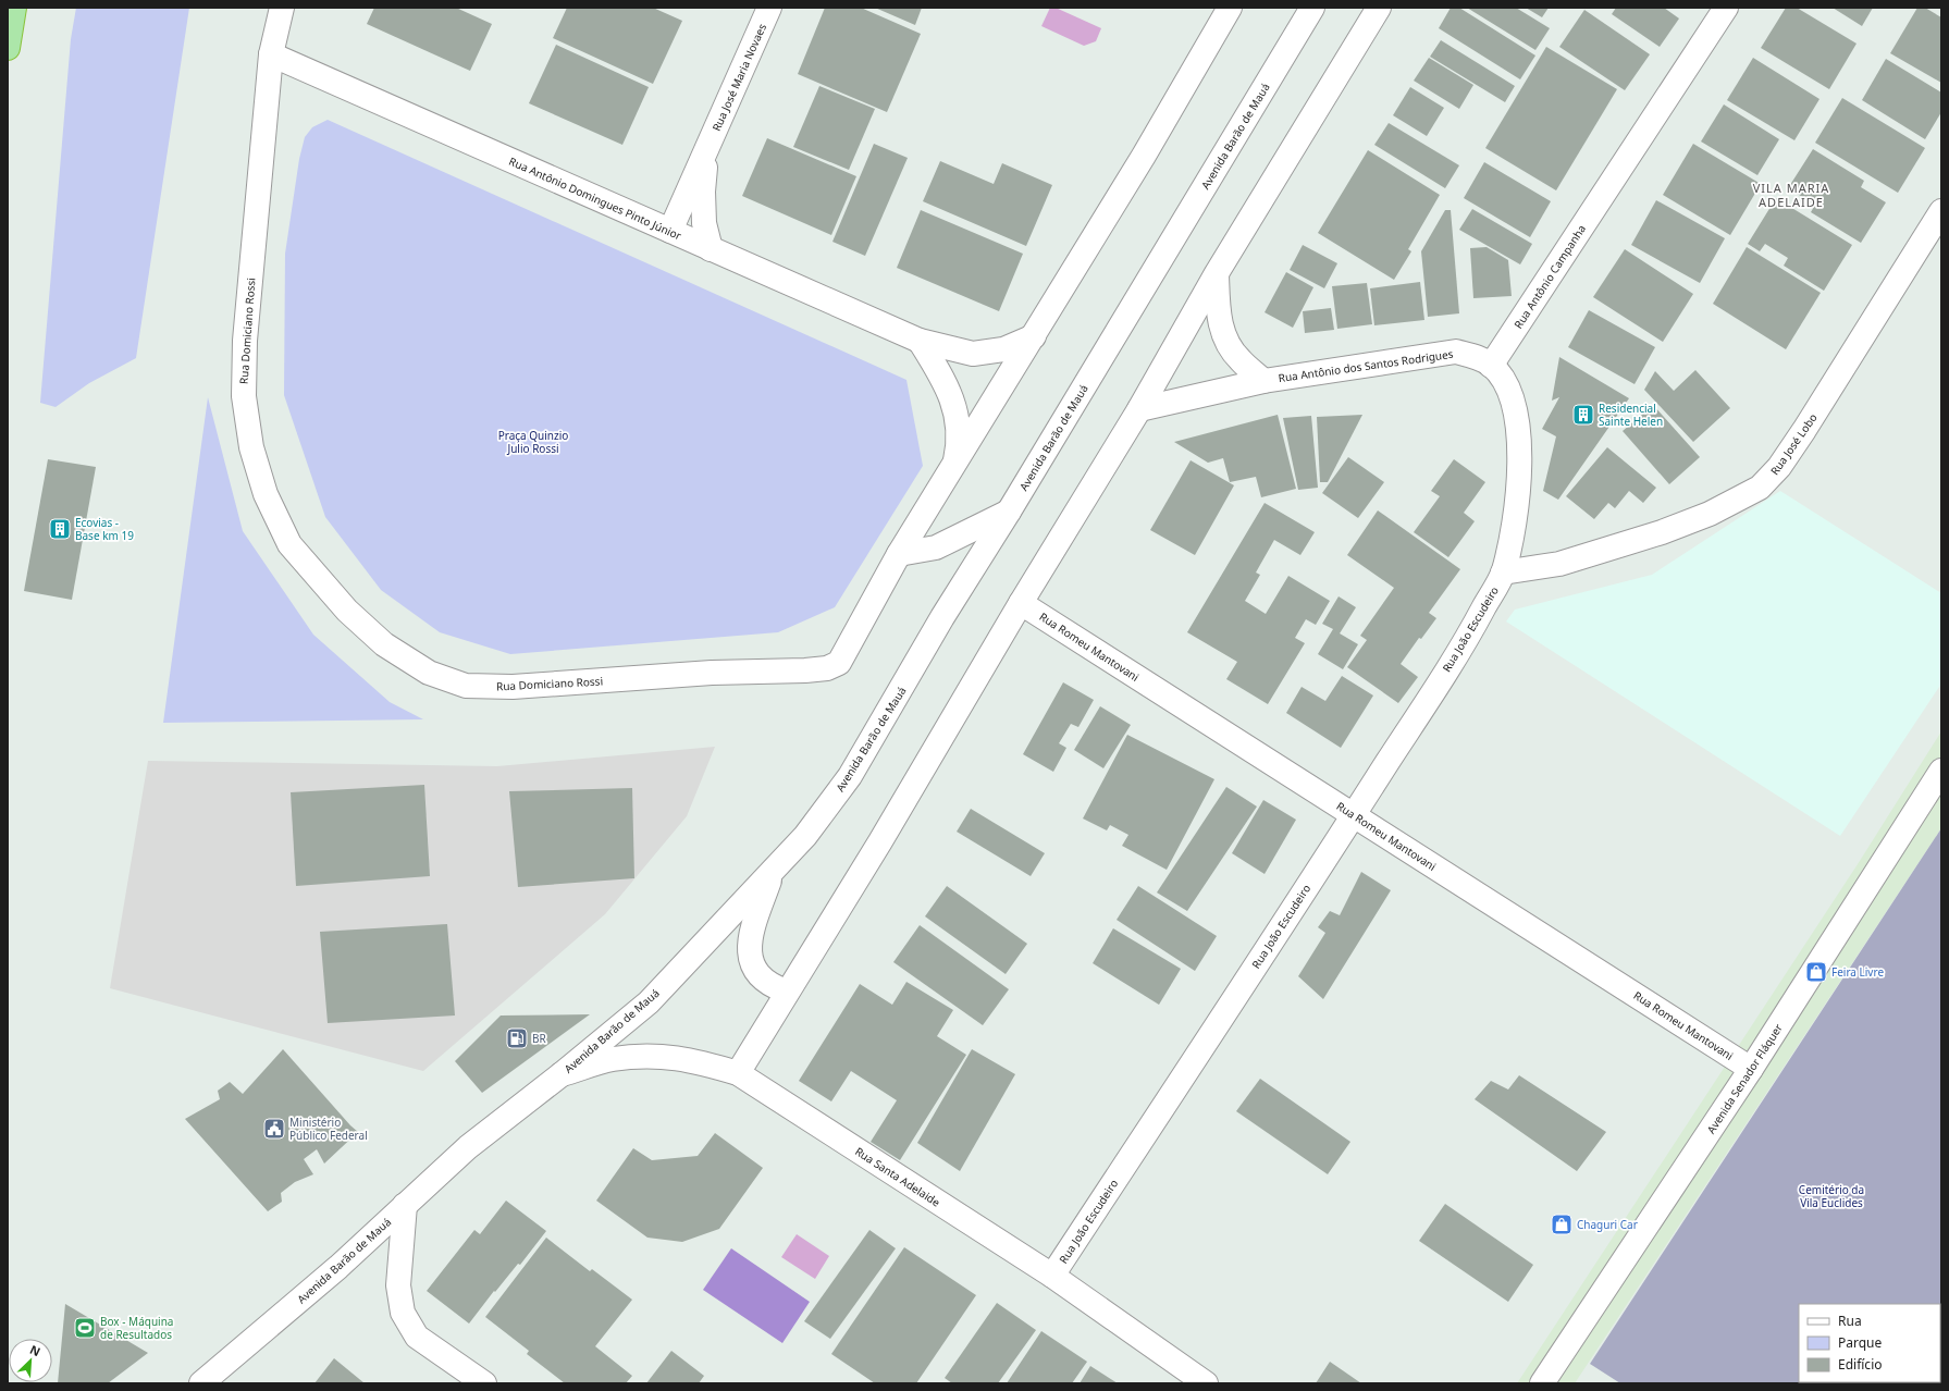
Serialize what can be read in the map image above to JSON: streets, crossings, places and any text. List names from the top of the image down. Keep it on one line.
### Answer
{"streets":{"street":["Rua José Maria Novaes","Avenida Barão de Mauá","Rua Antônio Domingues Pinto Júnior","Rua Antônio Campanha","Rua Domiciano Rossi","Rua Antônio dos Santos Rodrigues","Rua José Lobo","Rua João Escudeiro","Rua Romeu Mantovani","Avenida Senador Fláquer","Rua Santa Adelaide"]},"crossings":[["Rua José Maria Novaes","Rua Antônio Domingues Pinto Júnior"],["Avenida Barão de Mauá","Rua Santa Adelaide"],["Rua Antônio Domingues Pinto Júnior","Rua Domiciano Rossi"],["Rua Antônio Campanha","Rua Antônio dos Santos Rodrigues"],["Rua José Lobo","Rua João Escudeiro"],["Rua João Escudeiro","Rua Romeu Mantovani"],["Rua João Escudeiro","Rua Santa Adelaide"],["Rua Romeu Mantovani","Avenida Senador Fláquer"]],"districts":["VILA MARIA ADELAIDE"],"parks":["Praça Quinzio Julio Rossi","Cemitério da Vila Euclides"],"places":{"building":["Residencial Sainte Helen","Ecovias - Base km 19"],"shop":["Feira Livre","Chaguri Car"],"fuel station":["BR"],"public building":["Ministério Público Federal"],"sports":["Box - Máquina de Resultados"]},"legend":["Rua","Parque","Edifício"],"north":"top right"}
